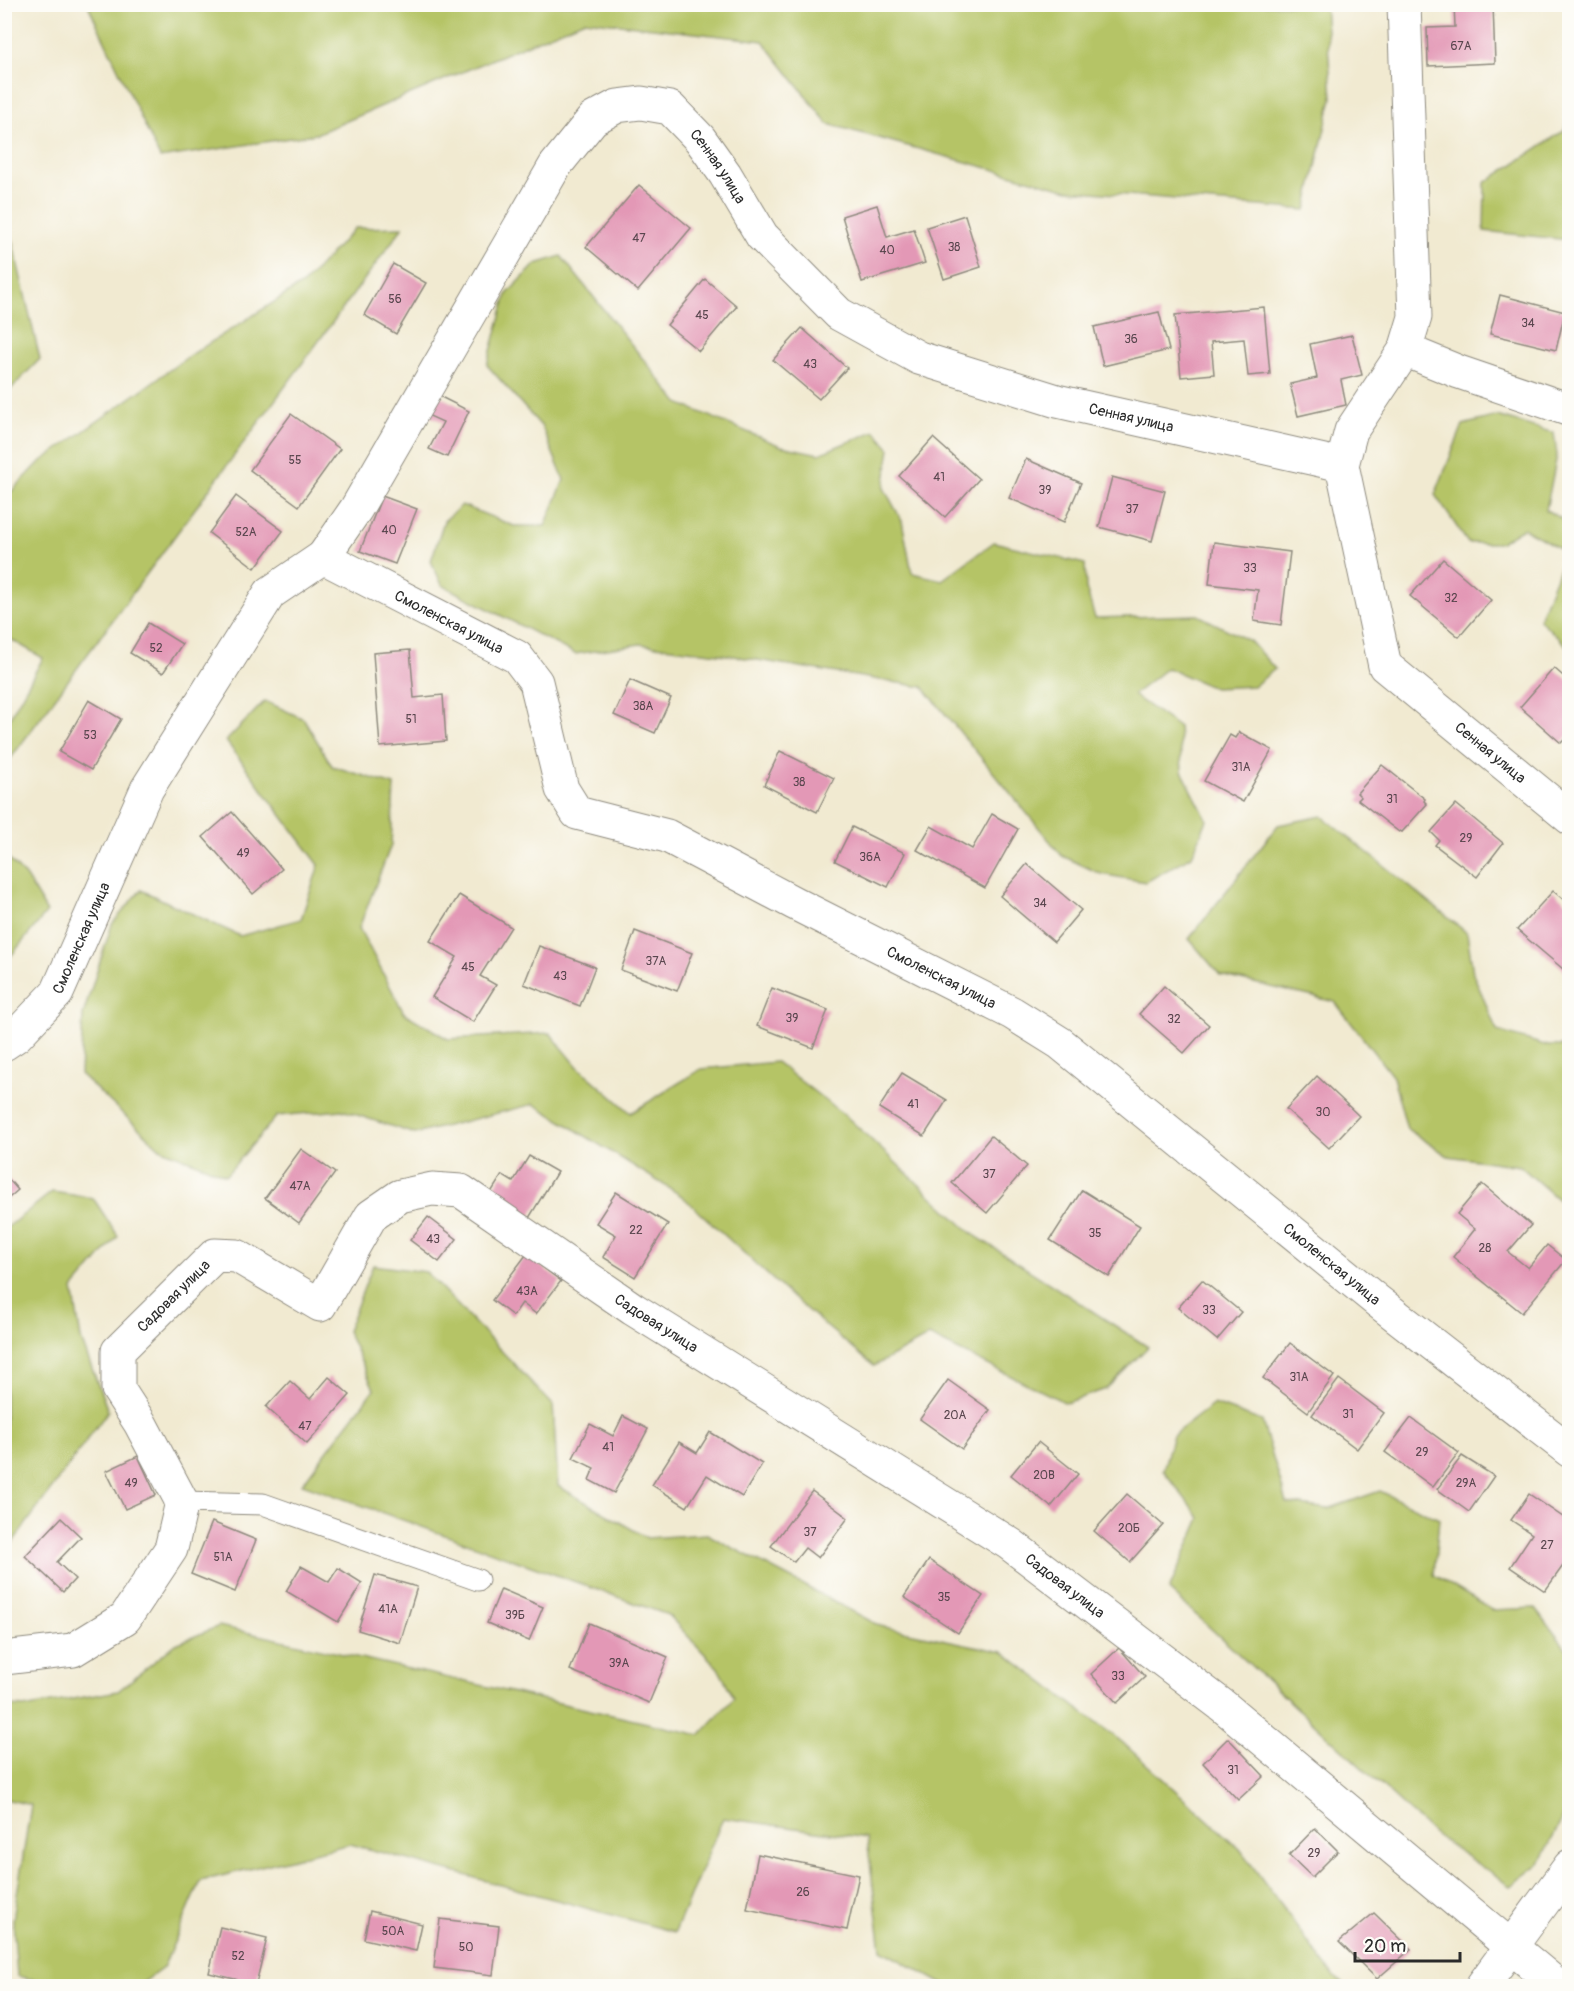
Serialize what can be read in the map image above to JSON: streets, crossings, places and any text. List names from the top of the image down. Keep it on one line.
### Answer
{"streets":{"street":["Сенная улица","Смоленская улица","Садовая улица"]},"crossings":[["Сенная улица","Смоленская улица"]],"house_numbers":["67А","47","38","40","56","45","34","36","43","55","41","39","37","40","52А","33","32","52","38А","51","53","31А","38","31","29","49","36А","34","37А","45","43","39","32","41","30","37","47А","22","35","43","28","43А","33","31А","31","20А","47","41","29","20В","49","29А","20Б","37","27","51А","35","41А","39Б","39А","33","31","29","26","50А","50","52"],"scale_bar":"20 m"}
